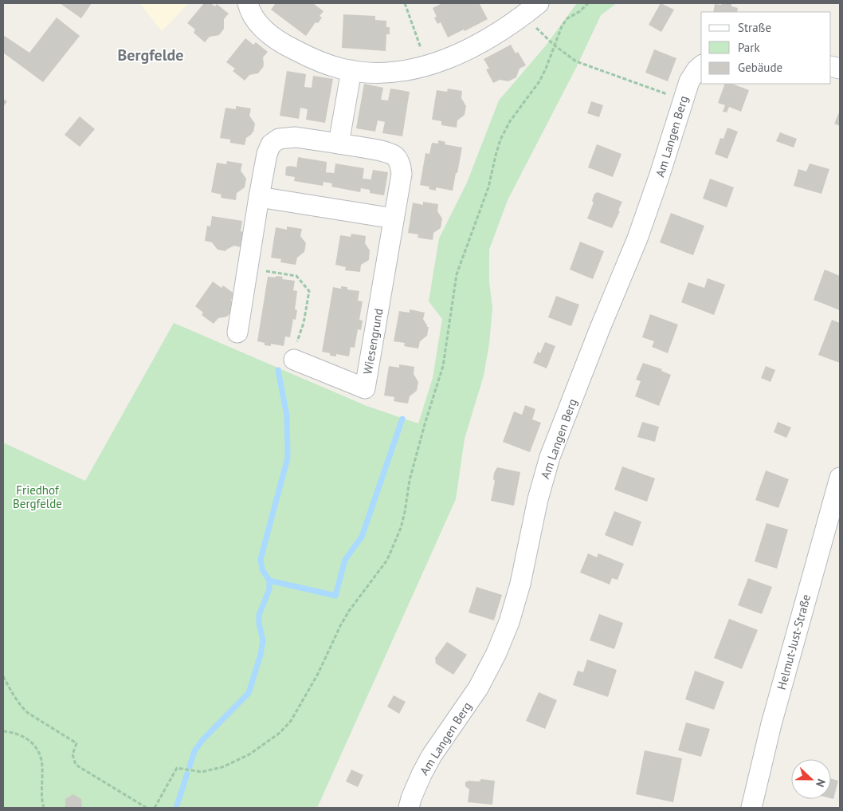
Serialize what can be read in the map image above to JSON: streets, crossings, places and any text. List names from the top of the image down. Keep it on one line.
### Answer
{"streets":{"street":["Am Langen Berg","Wiesengrund","Helmut-Just-Straße"]},"districts":["Bergfelde"],"parks":["Friedhof Bergfelde"],"legend":["Straße","Park","Gebäude"],"north":"right"}
